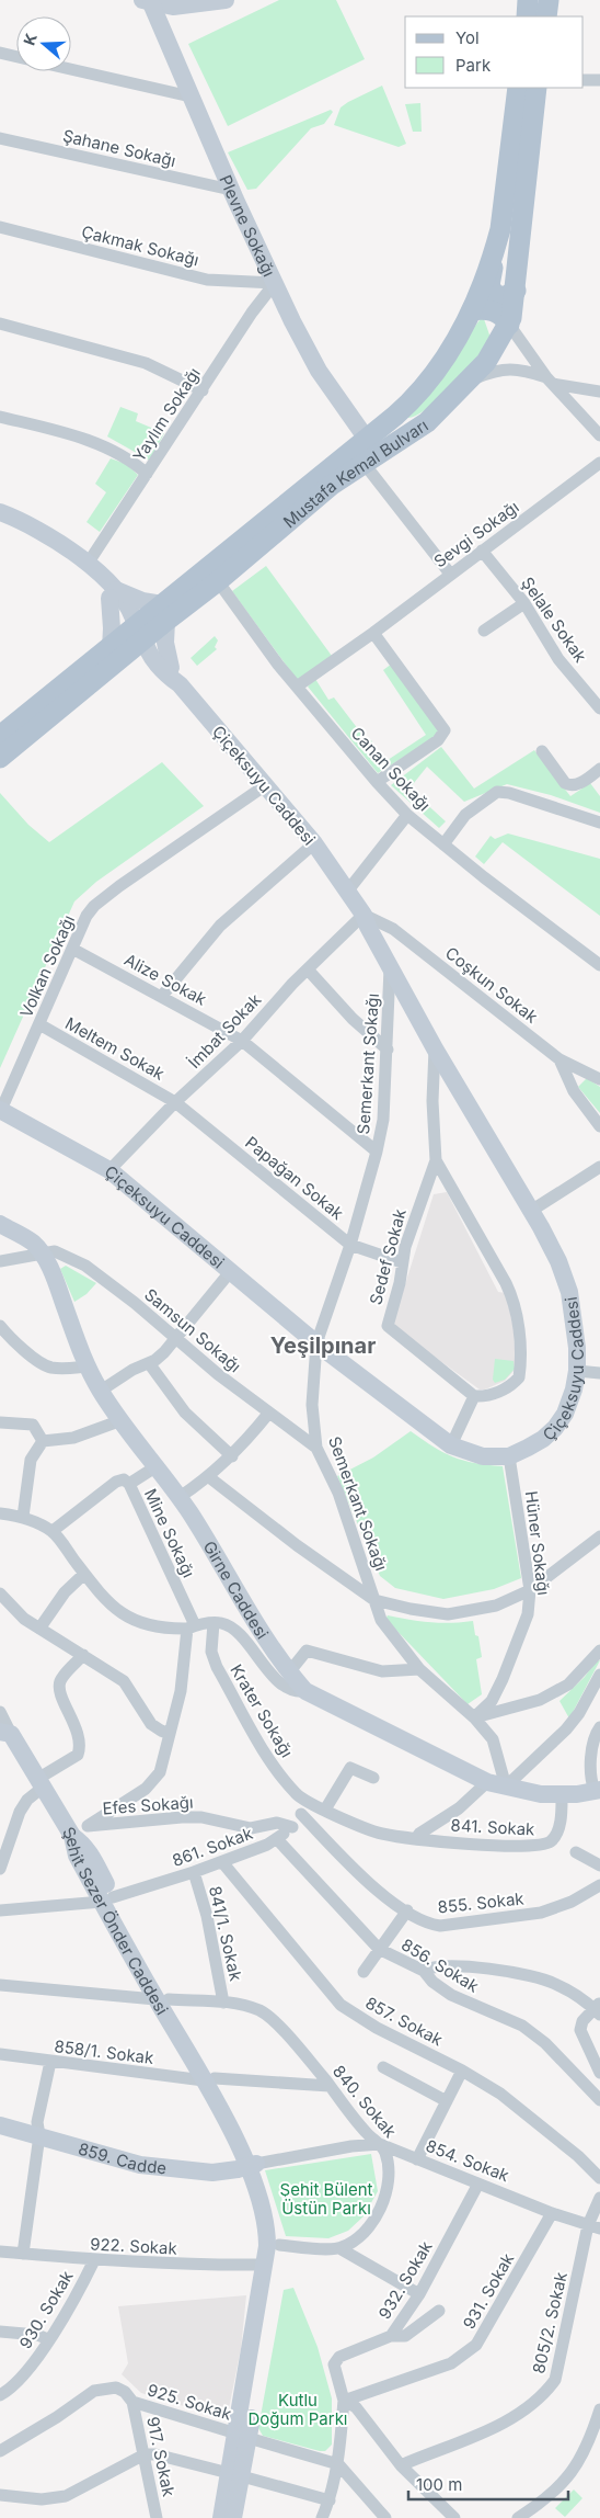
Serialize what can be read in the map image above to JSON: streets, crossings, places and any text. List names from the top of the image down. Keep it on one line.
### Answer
{"streets":{"main road":["Mustafa Kemal Bulvarı"],"street":["Şahane Sokağı","Plevne Sokağı","Çakmak Sokağı","Yaylım Sokağı","Sevgi Sokağı","Şelale Sokak","Canan Sokağı","Çiçeksuyu Caddesi","Volkan Sokağı","Alize Sokak","Coşkun Sokak","İmbat Sokak","Meltem Sokak","Semerkant Sokağı","Papağan Sokak","Sedef Sokak","Samsun Sokağı","Mine Sokağı","Hüner Sokağı","Girne Caddesi","Krater Sokağı","Efes Sokağı","841. Sokak","861. Sokak","855. Sokak","Şehit Sezer Önder Caddesi","841/1. Sokak","856. Sokak","857. Sokak","858/1. Sokak","840. Sokak","859. Cadde","854. Sokak","922. Sokak","932. Sokak","931. Sokak","930. Sokak","805/2. Sokak","925. Sokak","917. Sokak"]},"crossings":[["Şahane Sokağı","Plevne Sokağı"],["Plevne Sokağı","Çakmak Sokağı"],["Plevne Sokağı","Yaylım Sokağı"],["Plevne Sokağı","Mustafa Kemal Bulvarı"],["Çakmak Sokağı","Yaylım Sokağı"],["Yaylım Sokağı","Çiçeksuyu Caddesi"],["Mustafa Kemal Bulvarı","Canan Sokağı"],["Mustafa Kemal Bulvarı","Çiçeksuyu Caddesi"],["Sevgi Sokağı","Şelale Sokak"],["Sevgi Sokağı","Canan Sokağı"],["Çiçeksuyu Caddesi","Volkan Sokağı"],["Çiçeksuyu Caddesi","Coşkun Sokak"],["Çiçeksuyu Caddesi","İmbat Sokak"],["Çiçeksuyu Caddesi","Semerkant Sokağı"],["Çiçeksuyu Caddesi","Sedef Sokak"],["Çiçeksuyu Caddesi","Hüner Sokağı"],["Volkan Sokağı","Alize Sokak"],["Volkan Sokağı","Meltem Sokak"],["Alize Sokak","İmbat Sokak"],["Alize Sokak","Semerkant Sokağı"],["Coşkun Sokak","İmbat Sokak"],["İmbat Sokak","Meltem Sokak"],["İmbat Sokak","Papağan Sokak"],["Meltem Sokak","Papağan Sokak"],["Semerkant Sokağı","Papağan Sokak"],["Semerkant Sokağı","Samsun Sokağı"],["Semerkant Sokağı","Hüner Sokağı"],["Semerkant Sokağı","Girne Caddesi"],["Papağan Sokak","Sedef Sokak"],["Samsun Sokağı","Girne Caddesi"],["Mine Sokağı","Girne Caddesi"],["Girne Caddesi","841. Sokak"],["Krater Sokağı","861. Sokak"],["Efes Sokağı","861. Sokak"],["Efes Sokağı","Şehit Sezer Önder Caddesi"],["861. Sokak","855. Sokak"],["861. Sokak","Şehit Sezer Önder Caddesi"],["861. Sokak","841/1. Sokak"],["861. Sokak","856. Sokak"],["861. Sokak","857. Sokak"],["Şehit Sezer Önder Caddesi","858/1. Sokak"],["Şehit Sezer Önder Caddesi","840. Sokak"],["Şehit Sezer Önder Caddesi","859. Cadde"],["Şehit Sezer Önder Caddesi","854. Sokak"],["Şehit Sezer Önder Caddesi","922. Sokak"],["Şehit Sezer Önder Caddesi","925. Sokak"],["841/1. Sokak","840. Sokak"],["858/1. Sokak","840. Sokak"],["840. Sokak","854. Sokak"],["859. Cadde","854. Sokak"],["854. Sokak","932. Sokak"],["854. Sokak","931. Sokak"],["854. Sokak","805/2. Sokak"],["922. Sokak","930. Sokak"],["932. Sokak","931. Sokak"],["925. Sokak","917. Sokak"]],"districts":["Yeşilpınar"],"parks":["Şehit Bülent Üstün Parkı","Kutlu Doğum Parkı"],"legend":["Yol","Park"],"scale_bar":"100 m","north":"left"}
